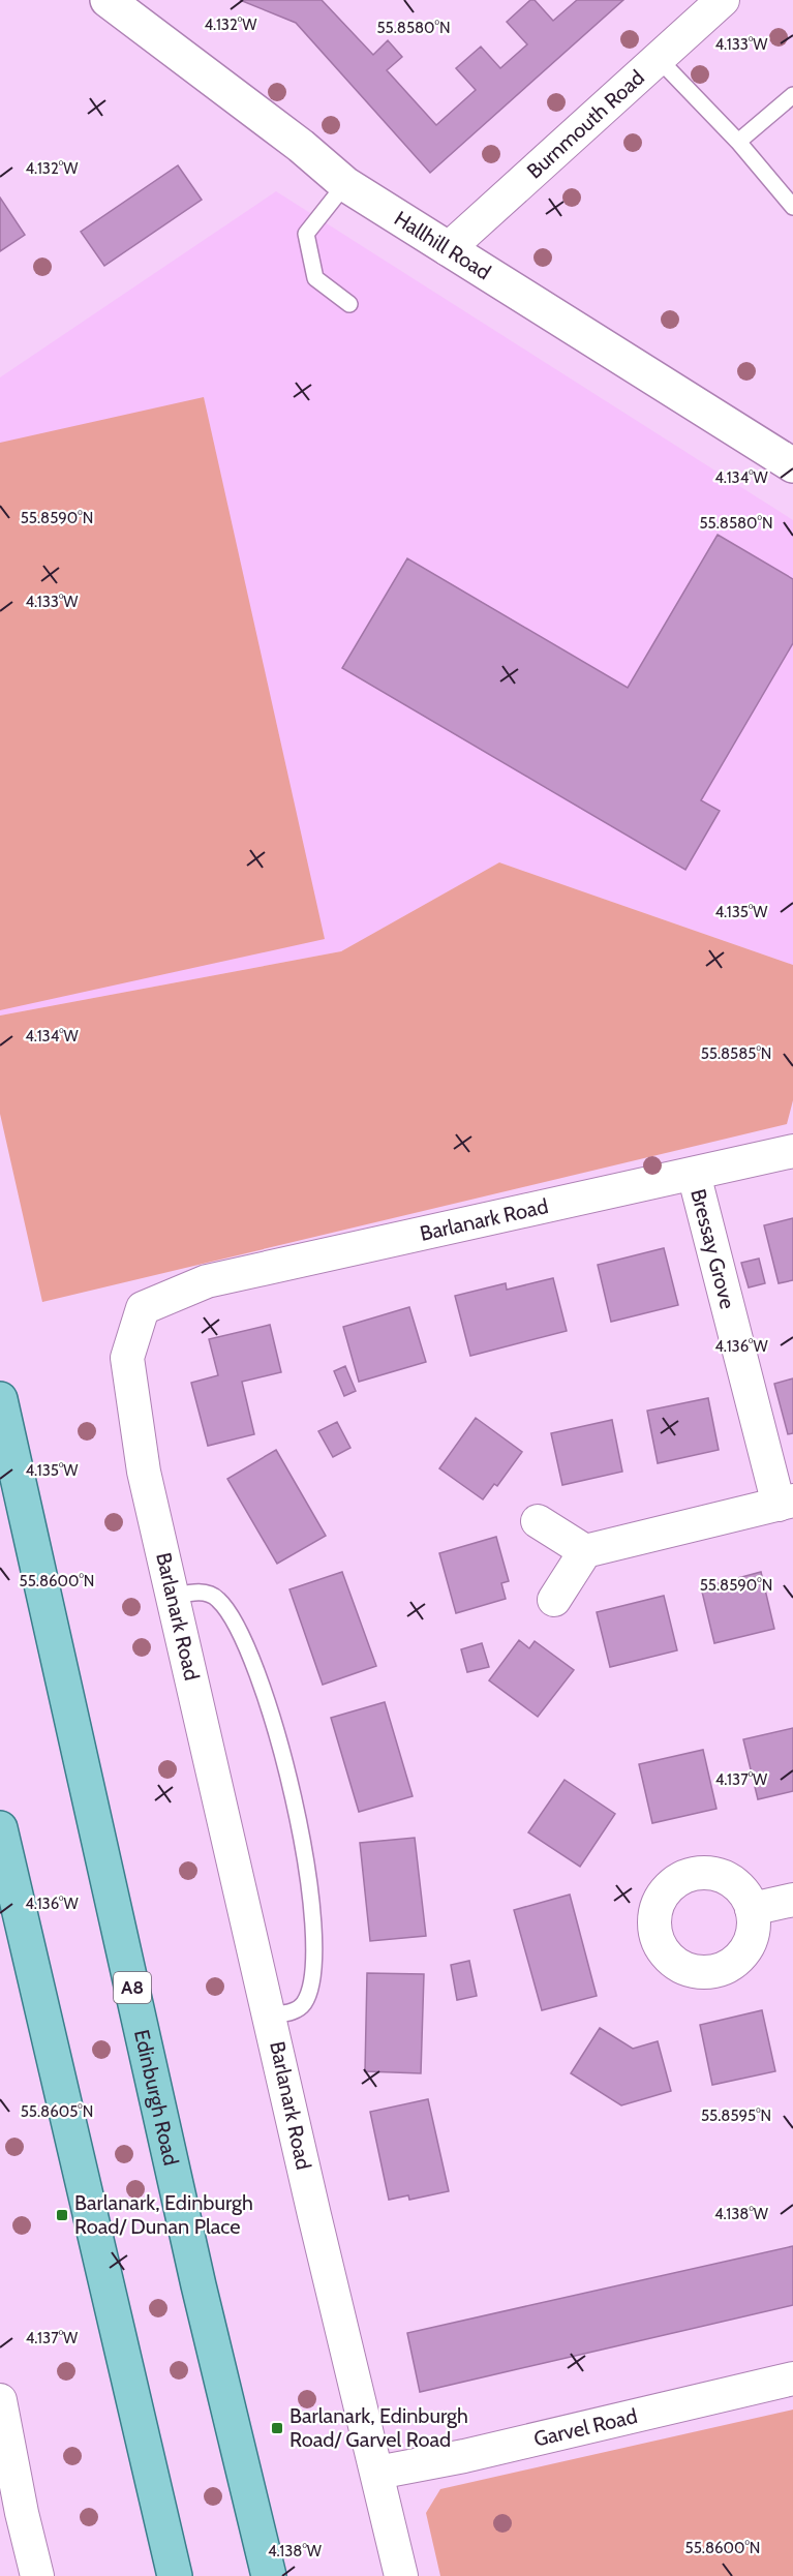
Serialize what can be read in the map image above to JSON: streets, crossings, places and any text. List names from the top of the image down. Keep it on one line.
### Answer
{"streets":{"main road":["A8","Edinburgh Road"],"street":["Burnmouth Road","Hallhill Road","Barlanark Road","Bressay Grove","Garvel Road"]},"crossings":[["Burnmouth Road","Hallhill Road"],["Barlanark Road","Bressay Grove"],["Barlanark Road","Garvel Road"]],"places":{"transit":["Barlanark, Edinburgh Road/ Dunan Place","Barlanark, Edinburgh Road/ Garvel Road"]},"coordinates":["4.132°W","55.8580°N","4.133°W","4.134°W","55.8590°N","4.135°W","55.8585°N","4.136°W","55.8600°N","4.137°W","55.8605°N","55.8595°N","4.138°W"]}
